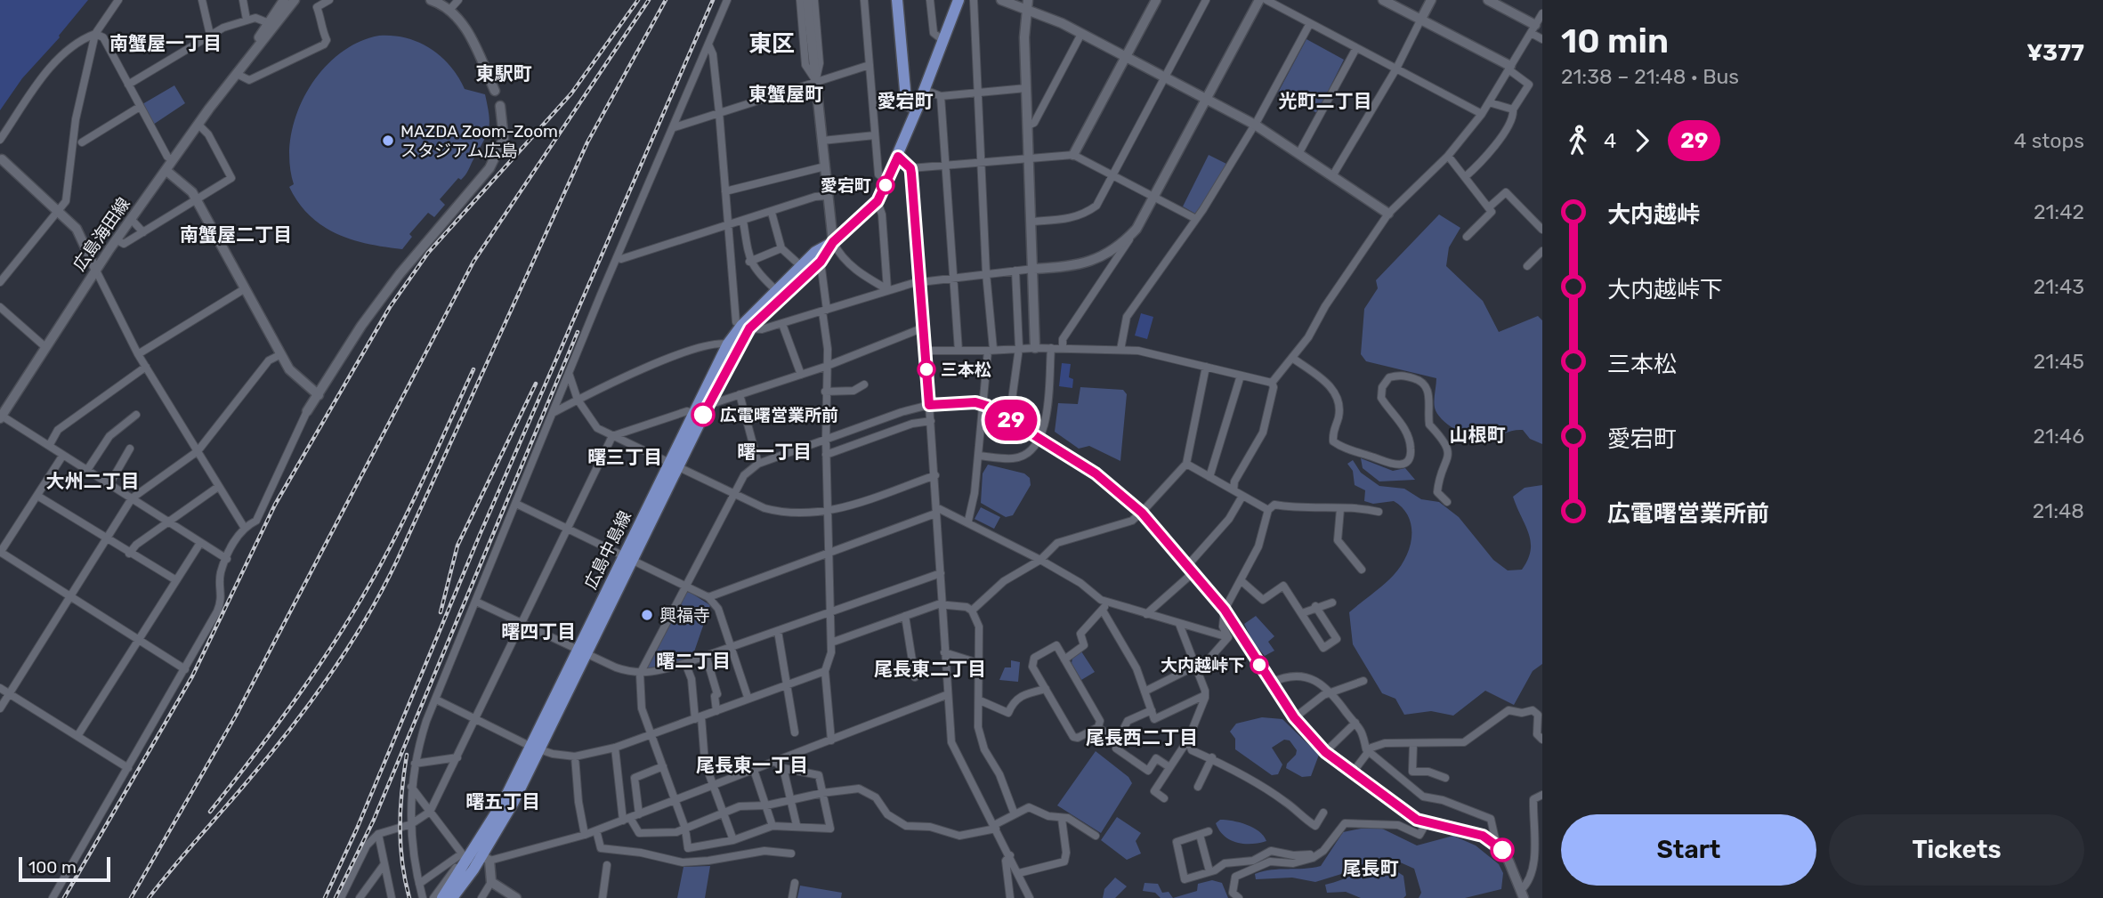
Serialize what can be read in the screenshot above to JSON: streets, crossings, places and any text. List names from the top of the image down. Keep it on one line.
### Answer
{"streets":{"main road":["広島中島線"],"street":["広島海田線"]},"districts":["南蟹屋一丁目","東区","東駅町","東蟹屋町","愛宕町","光町二丁目","南蟹屋二丁目","山根町","曙一丁目","曙三丁目","大州二丁目","曙四丁目","曙二丁目","尾長東二丁目","尾長西二丁目","尾長東一丁目","曙五丁目","尾長町"],"places":["MAZDA Zoom-Zoom スタジアム広島","愛宕町","三本松","広電曙営業所前","興福寺","大内越峠下"],"lines":["bus line 29"],"scale_bar":"100 m","page":{"on_map":"29","heading":["10 min","21:38 – 21:48 · Bus","¥377"],"legs":["4","29","4 stops"],"list":[{"name":"大内越峠","value":"21:42"},{"name":"大内越峠下","value":"21:43"},{"name":"三本松","value":"21:45"},{"name":"愛宕町","value":"21:46"},{"name":"広電曙営業所前","value":"21:48"}],"buttons":["Start","Tickets"],"scale":"100 m"}}
